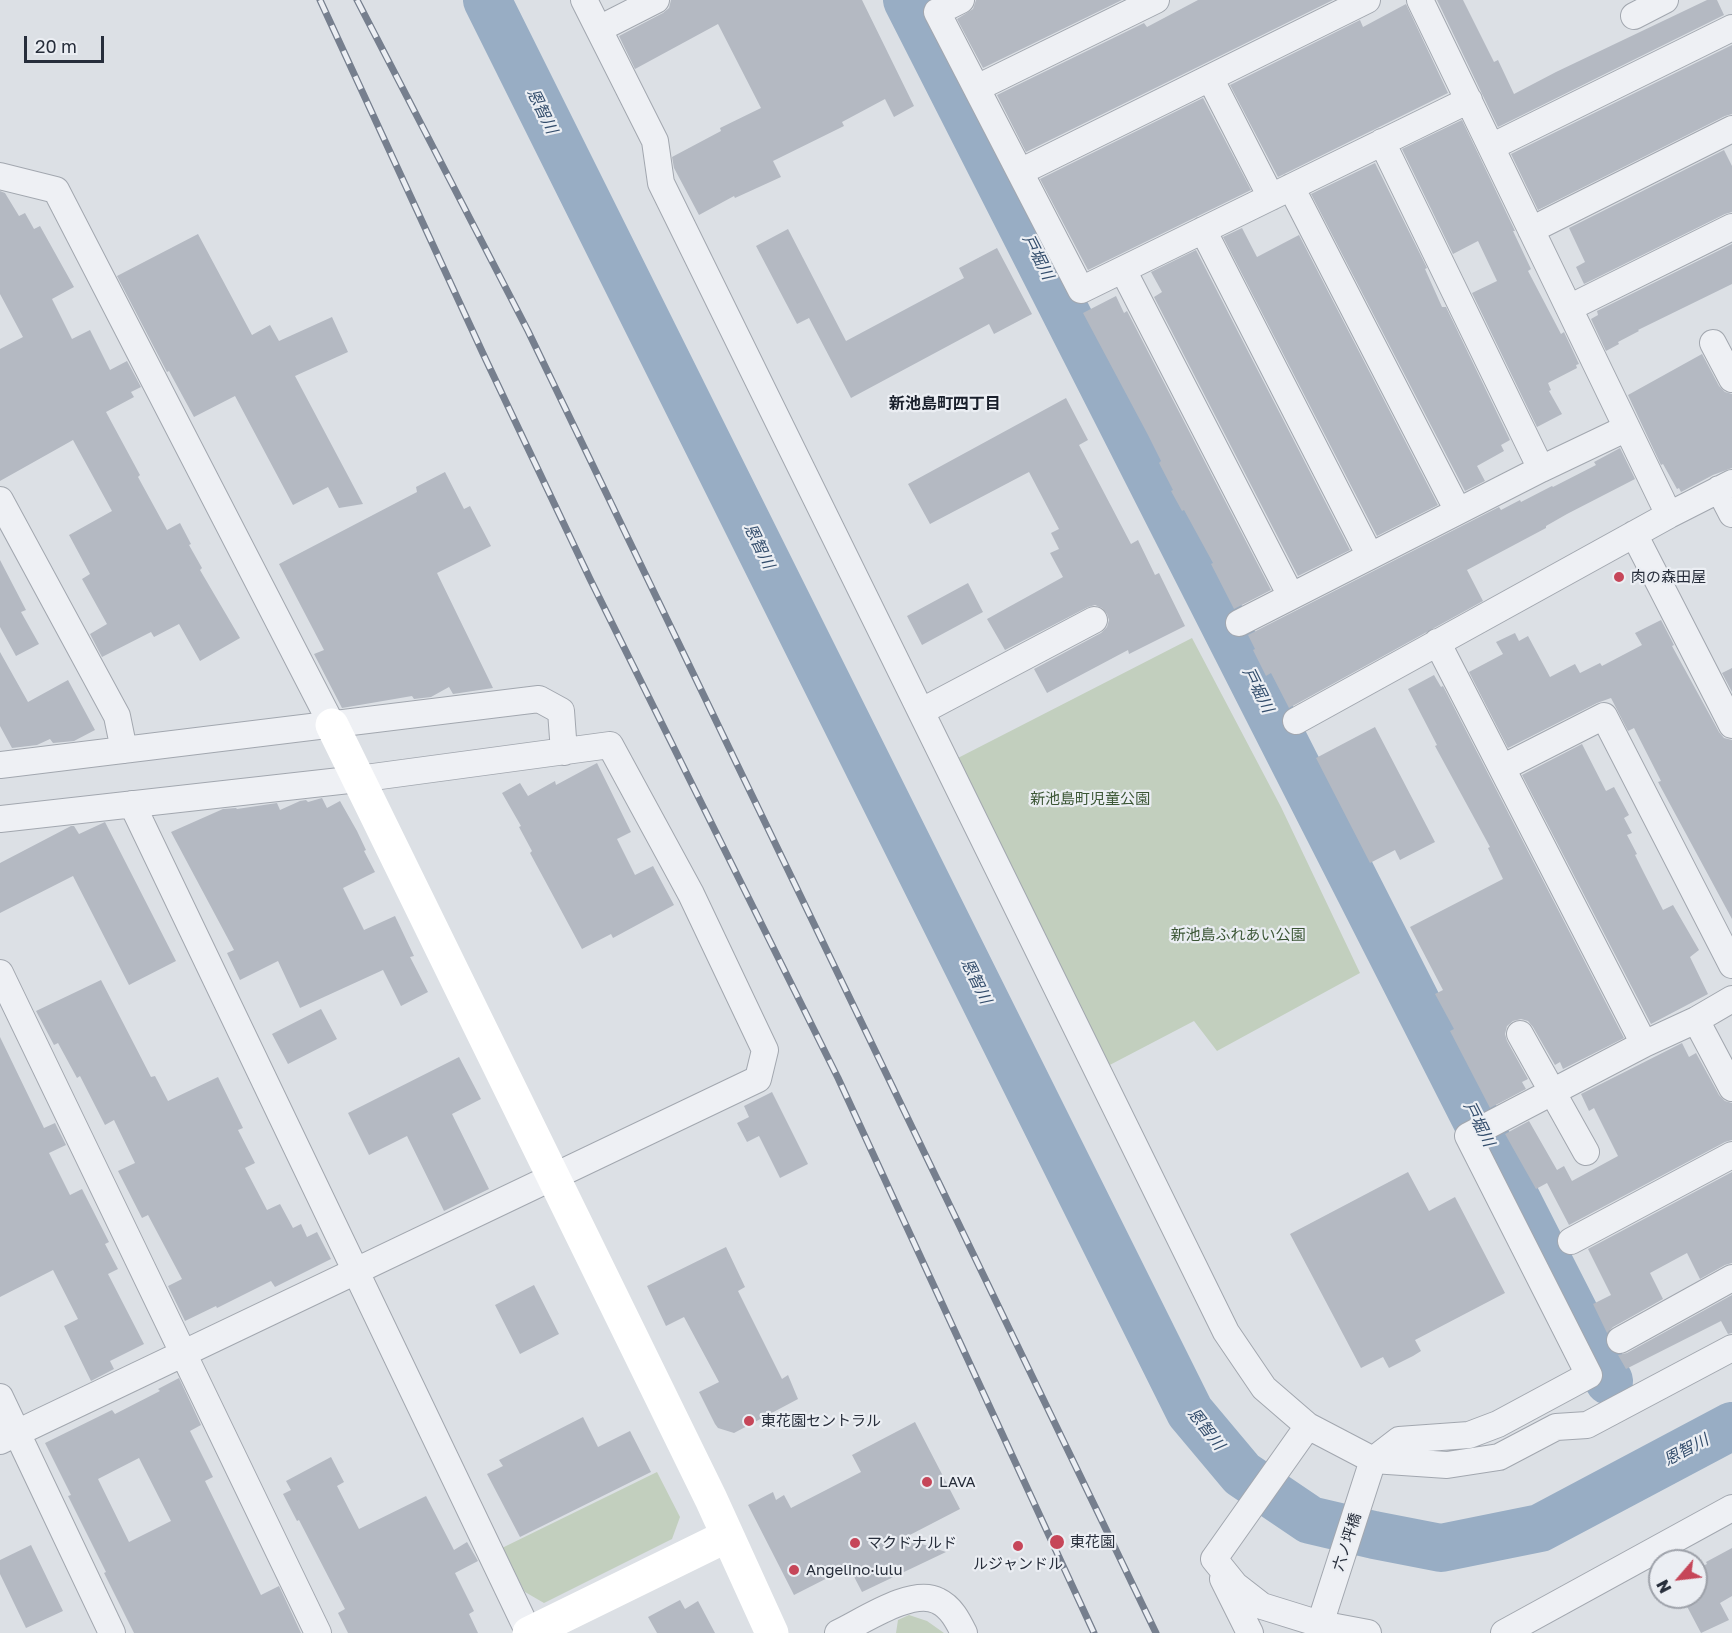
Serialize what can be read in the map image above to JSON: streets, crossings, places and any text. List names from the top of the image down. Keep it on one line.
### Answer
{"streets":{"street":["六ノ坪橋"]},"districts":["新池島町四丁目"],"water":["恩智川","戸堀川"],"parks":["新池島町児童公園","新池島ふれあい公園"],"places":["肉の森田屋","東花園セントラル","LAVA","東花園","マクドナルド","ルジャンドル","Angelino·lulu"],"scale_bar":"20 m","north":"bottom left"}
